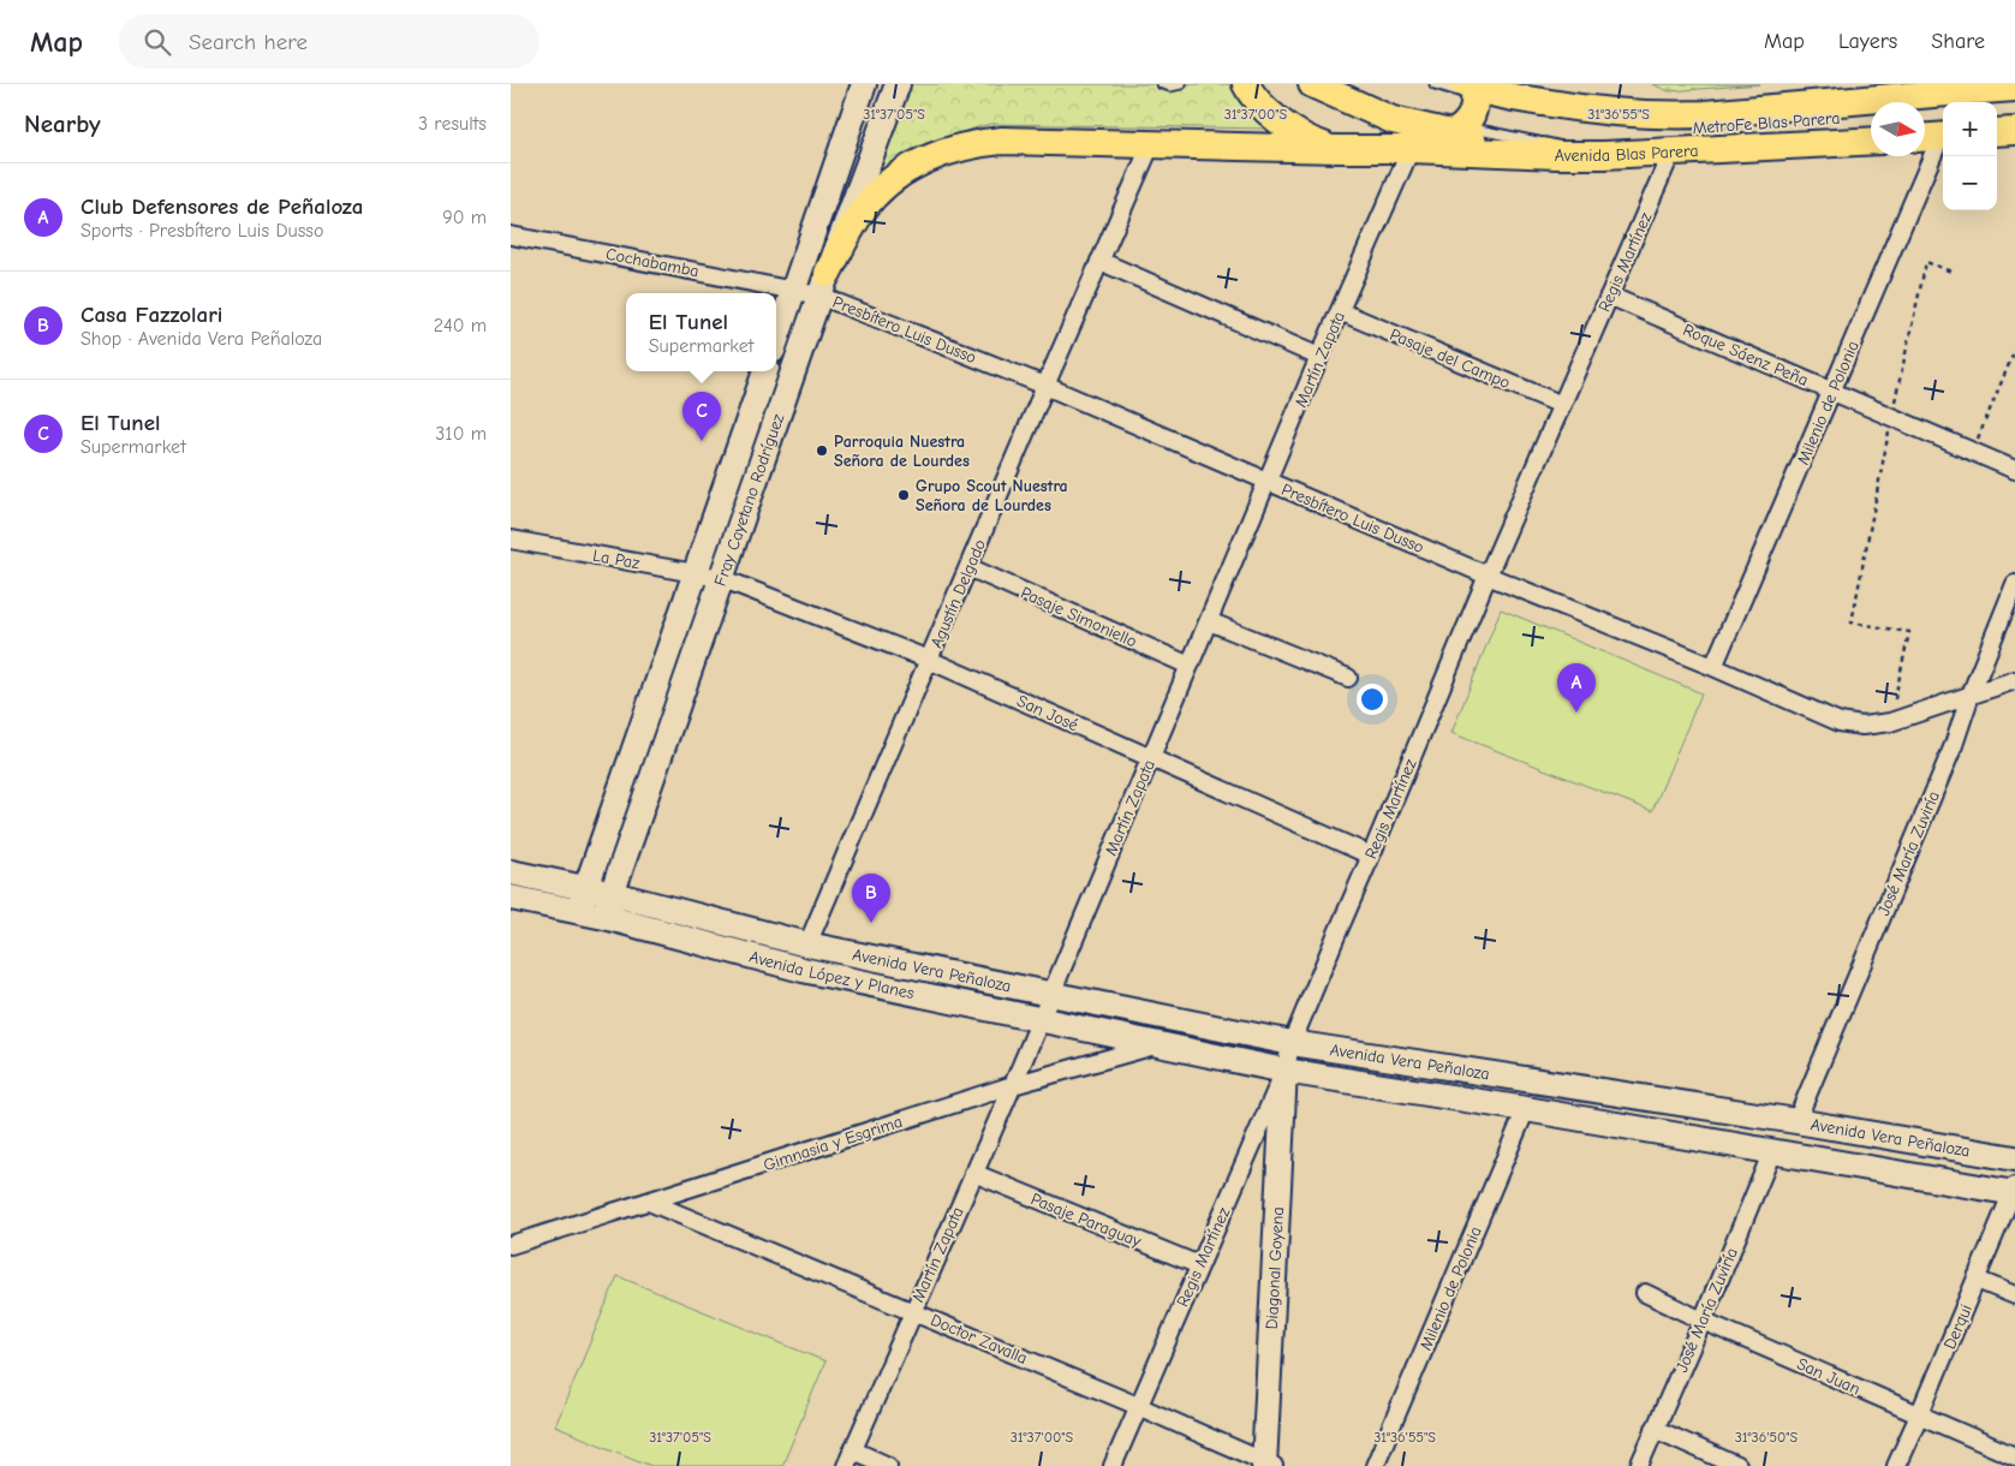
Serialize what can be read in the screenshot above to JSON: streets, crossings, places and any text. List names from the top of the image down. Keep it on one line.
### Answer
{"streets":{"main road":["Avenida Blas Parera","Fray Cayetano Rodríguez","Avenida Vera Peñaloza","Avenida López y Planes","Diagonal Goyena"],"street":["Cochabamba","Regis Martínez","Presbítero Luis Dusso","Roque Sáenz Peña","Pasaje del Campo","Martín Zapata","Milenio de Polonia","La Paz","Agustín Delgado","Pasaje Simoniello","San José","José María Zuviría","Gimnasia y Esgrima","Pasaje Paraguay","Derqui","Doctor Zavalla","San Juan"],"lane":["MetroFe Blas Parera"]},"crossings":[["Avenida Blas Parera","Regis Martínez"],["Cochabamba","Presbítero Luis Dusso"],["Cochabamba","Fray Cayetano Rodríguez"],["Regis Martínez","Presbítero Luis Dusso"],["Regis Martínez","Roque Sáenz Peña"],["Regis Martínez","Pasaje del Campo"],["Regis Martínez","San José"],["Regis Martínez","Avenida Vera Peñaloza"],["Regis Martínez","Pasaje Paraguay"],["Regis Martínez","Diagonal Goyena"],["Regis Martínez","Doctor Zavalla"],["Presbítero Luis Dusso","Martín Zapata"],["Presbítero Luis Dusso","Milenio de Polonia"],["Presbítero Luis Dusso","Fray Cayetano Rodríguez"],["Presbítero Luis Dusso","Agustín Delgado"],["Presbítero Luis Dusso","José María Zuviría"],["Roque Sáenz Peña","Milenio de Polonia"],["Pasaje del Campo","Martín Zapata"],["Martín Zapata","Pasaje Simoniello"],["Martín Zapata","San José"],["Martín Zapata","Avenida Vera Peñaloza"],["Martín Zapata","Avenida López y Planes"],["Martín Zapata","Gimnasia y Esgrima"],["Martín Zapata","Pasaje Paraguay"],["Martín Zapata","Doctor Zavalla"],["Milenio de Polonia","Avenida Vera Peñaloza"],["Fray Cayetano Rodríguez","La Paz"],["Fray Cayetano Rodríguez","San José"],["Fray Cayetano Rodríguez","Avenida López y Planes"],["La Paz","San José"],["Agustín Delgado","Pasaje Simoniello"],["Agustín Delgado","San José"],["Agustín Delgado","Avenida Vera Peñaloza"],["Agustín Delgado","Avenida López y Planes"],["José María Zuviría","Avenida Vera Peñaloza"],["José María Zuviría","San Juan"],["Avenida Vera Peñaloza","Avenida López y Planes"],["Avenida Vera Peñaloza","Gimnasia y Esgrima"],["Avenida Vera Peñaloza","Diagonal Goyena"],["Avenida Vera Peñaloza","Derqui"],["Avenida López y Planes","Gimnasia y Esgrima"],["Gimnasia y Esgrima","Doctor Zavalla"],["Diagonal Goyena","Doctor Zavalla"],["Derqui","San Juan"]],"places":["Parroquia Nuestra Señora de Lourdes","Grupo Scout Nuestra Señora de Lourdes"],"north":"right","page":{"header":"Map","search":"Search here","nav":["Map","Layers","Share"],"heading":["Nearby","3 results"],"map_buttons":["+","−"],"list":[{"mark":"A","name":"Club Defensores de Peñaloza","note":"Sports · Presbítero Luis Dusso","value":"90 m"},{"mark":"B","name":"Casa Fazzolari","note":"Shop · Avenida Vera Peñaloza","value":"240 m"},{"mark":"C","name":"El Tunel","note":"Supermarket","value":"310 m"}],"popup":["El Tunel","Supermarket"],"pins":["C","A","B"]},"coordinates":["31°37'05\"S","31°37'00\"S","31°36'55\"S","31°36'50\"S"]}
